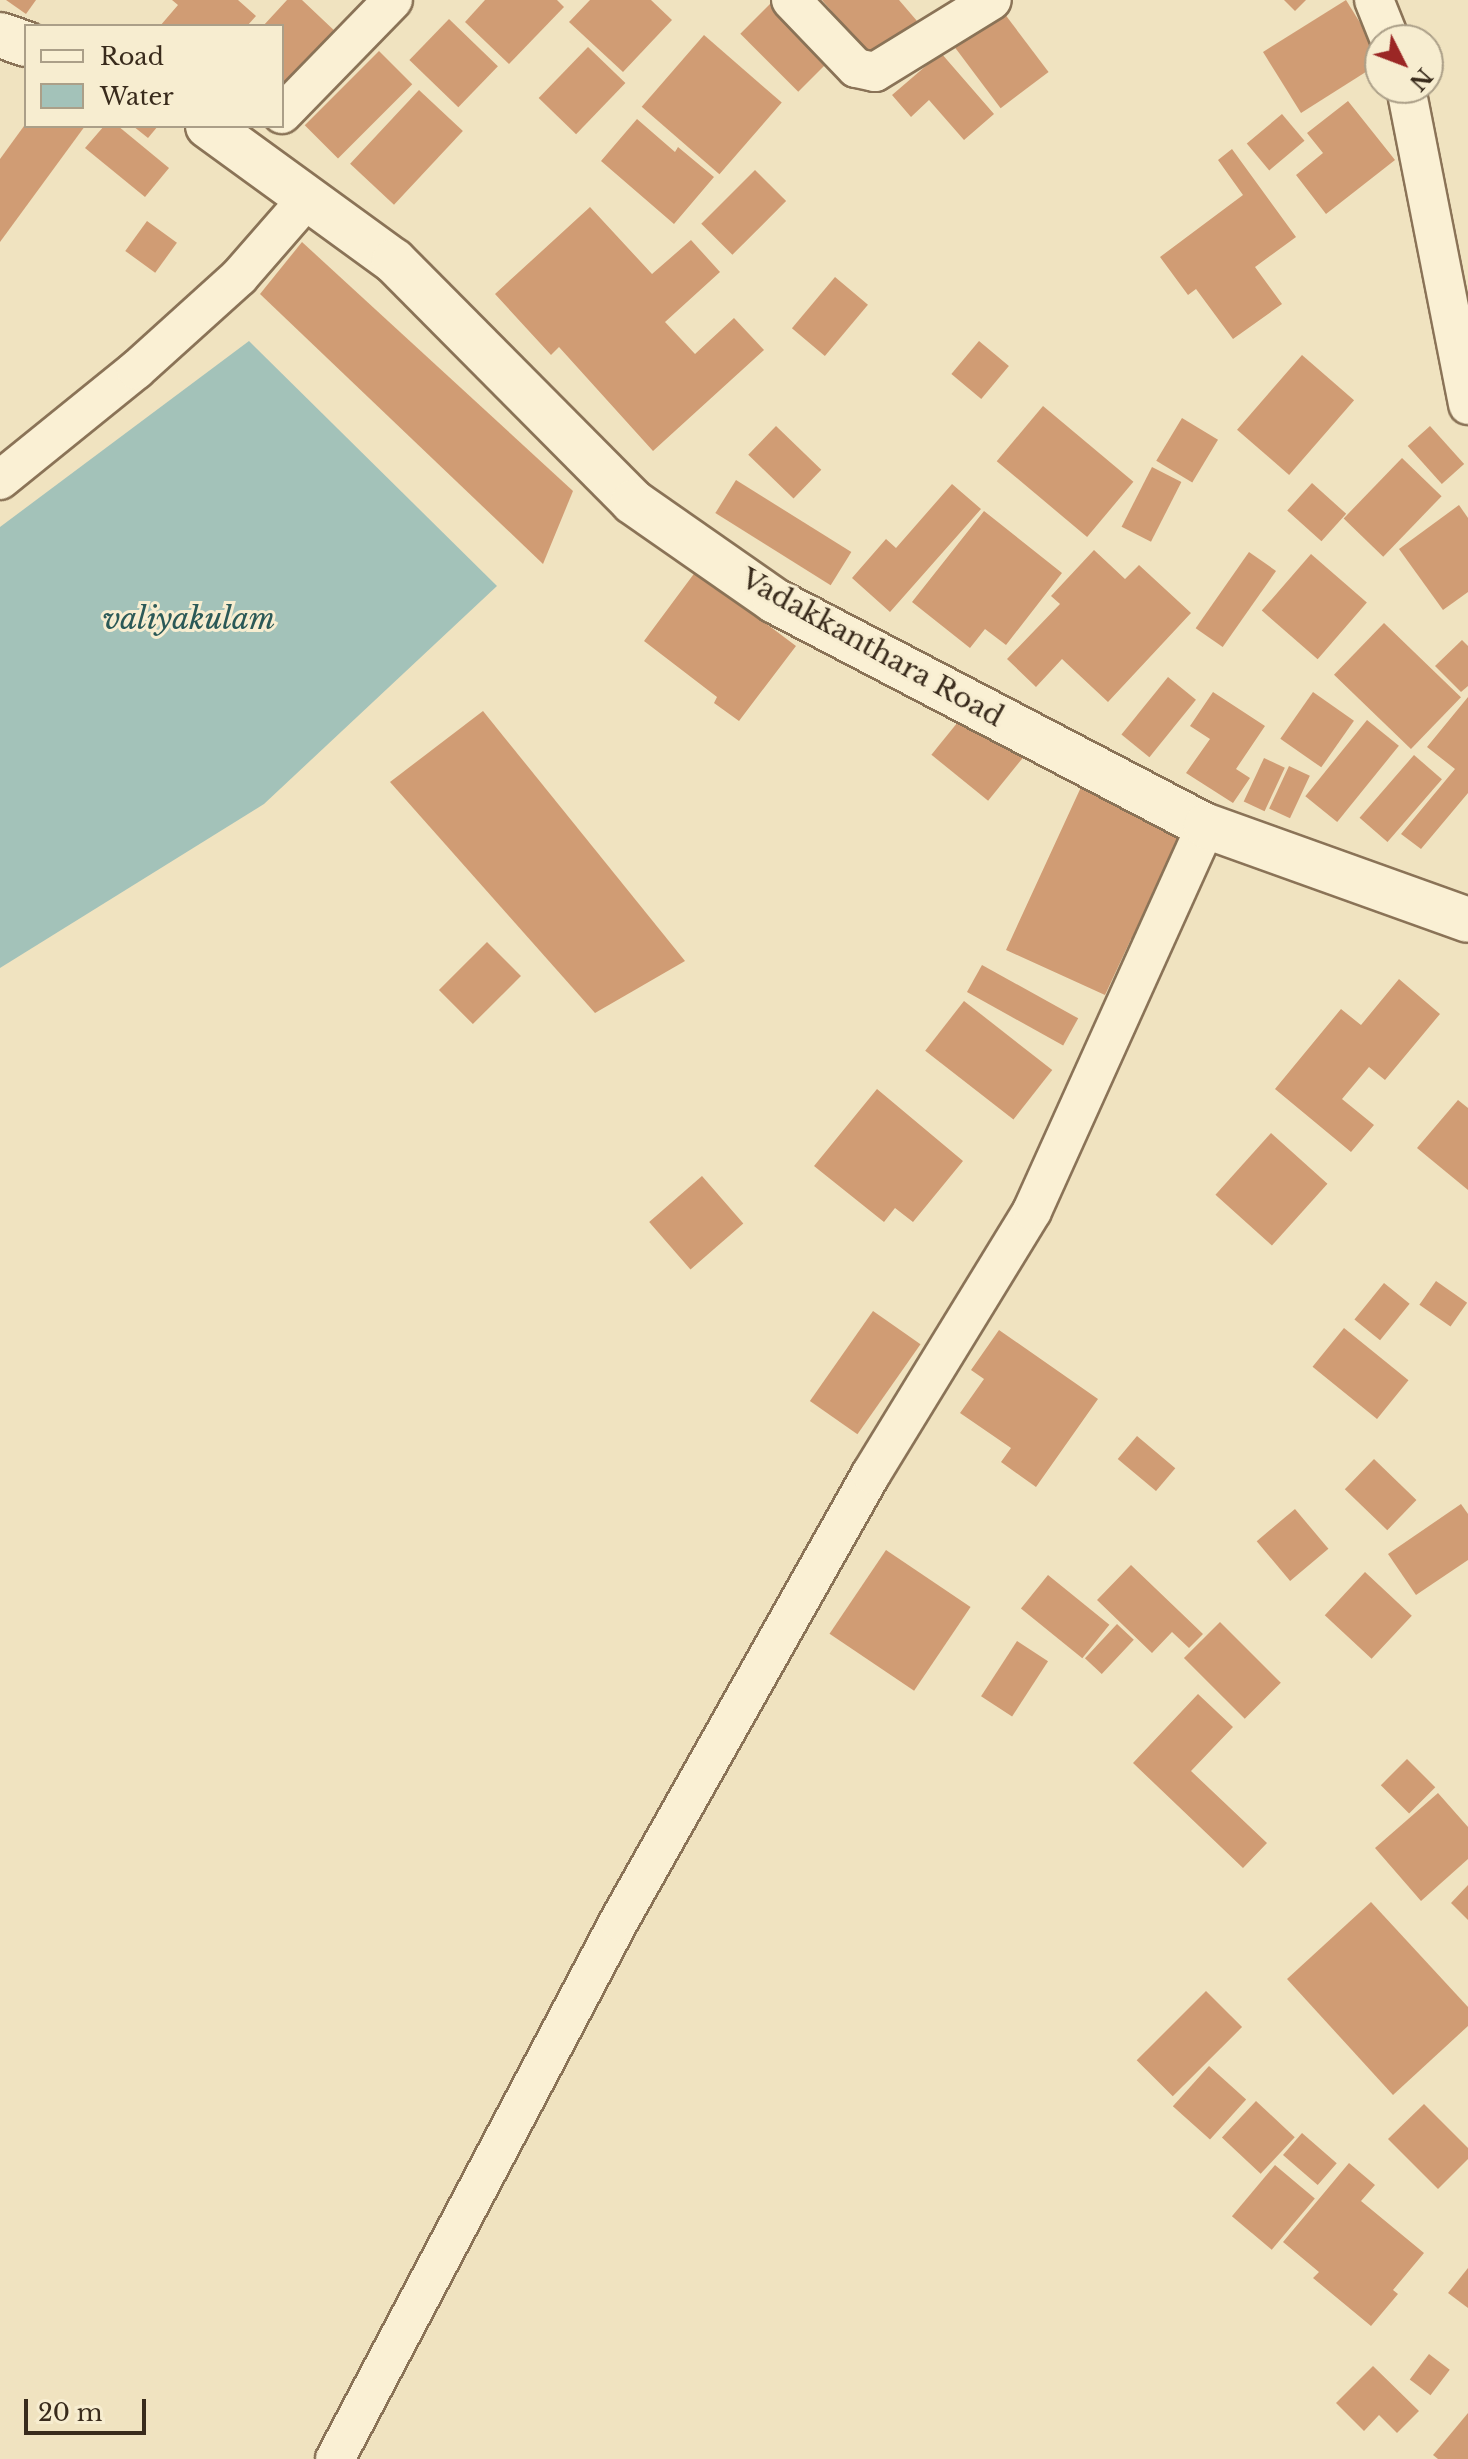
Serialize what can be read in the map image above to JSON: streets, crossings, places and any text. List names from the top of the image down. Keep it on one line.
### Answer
{"streets":{"street":["Vadakkanthara Road"]},"water":["valiyakulam"],"legend":["Road","Water"],"scale_bar":"20 m","north":"bottom right"}
